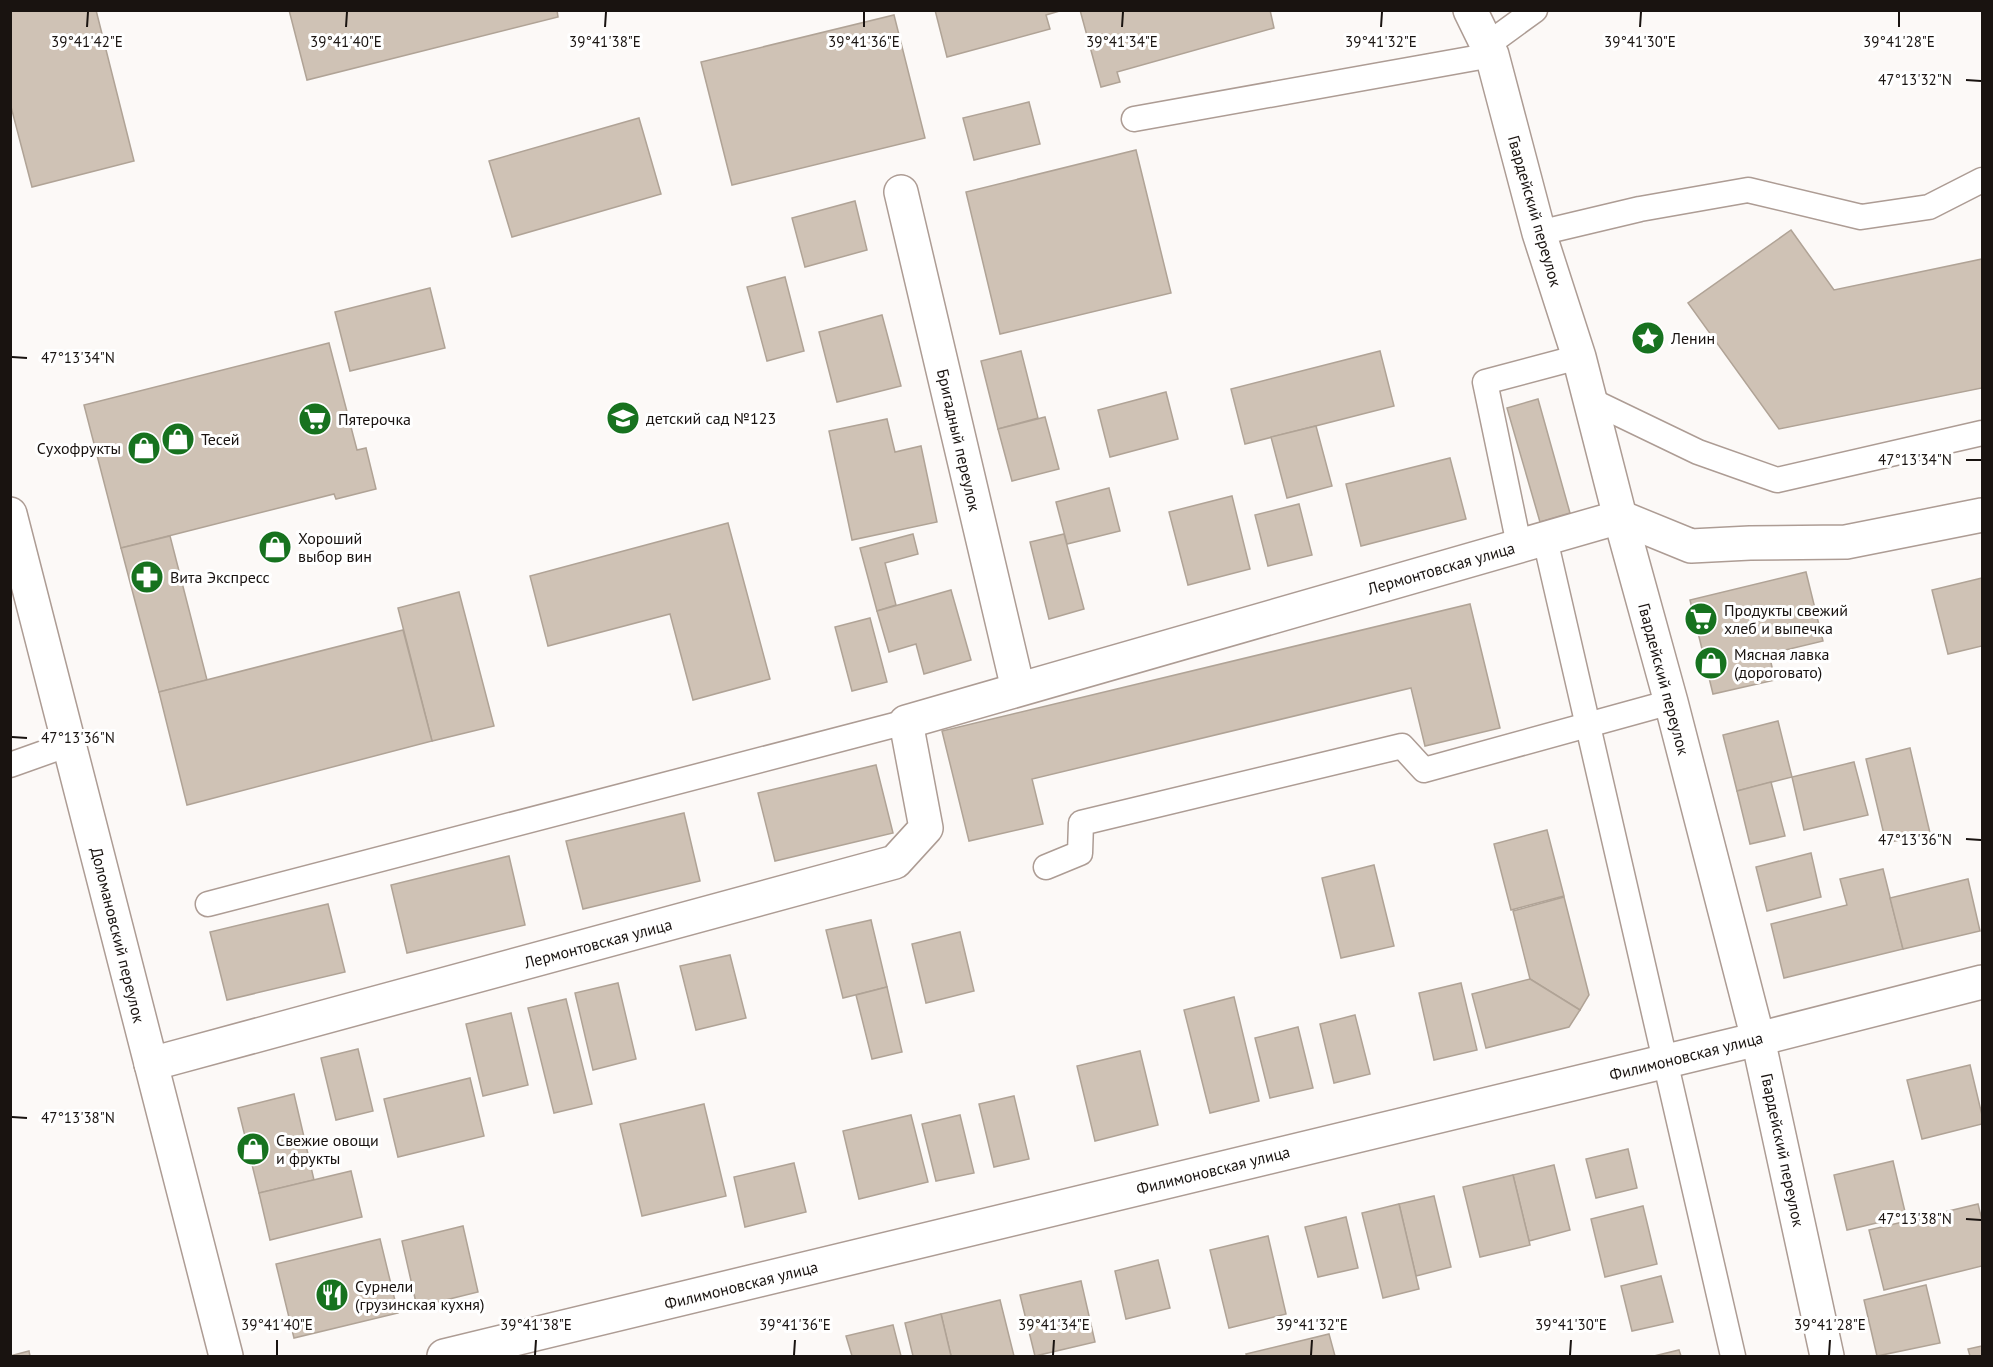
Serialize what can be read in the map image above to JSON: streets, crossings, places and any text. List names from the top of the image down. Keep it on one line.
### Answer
{"streets":{"street":["Гвардейский переулок","Бригадный переулок","Лермонтовская улица","Доломановский переулок","Филимоновская улица"]},"crossings":[["Гвардейский переулок","Лермонтовская улица"],["Гвардейский переулок","Филимоновская улица"],["Бригадный переулок","Лермонтовская улица"],["Лермонтовская улица","Доломановский переулок"]],"places":{"place":["Ленин"],"school or university":["детский сад №123"],"supermarket":["Пятерочка","Продукты свежий хлеб и выпечка"],"shop":["Тесей","Сухофрукты","Хороший выбор вин","Мясная лавка (дороговато)","Свежие овощи и фрукты"],"pharmacy":["Вита Экспресс"],"restaurant":["Сурнели (грузинская кухня)"]},"coordinates":["39°41'42\"E","39°41'40\"E","39°41'38\"E","39°41'36\"E","39°41'34\"E","39°41'32\"E","39°41'30\"E","39°41'28\"E","47°13'32\"N","47°13'34\"N","47°13'36\"N","47°13'38\"N"]}
